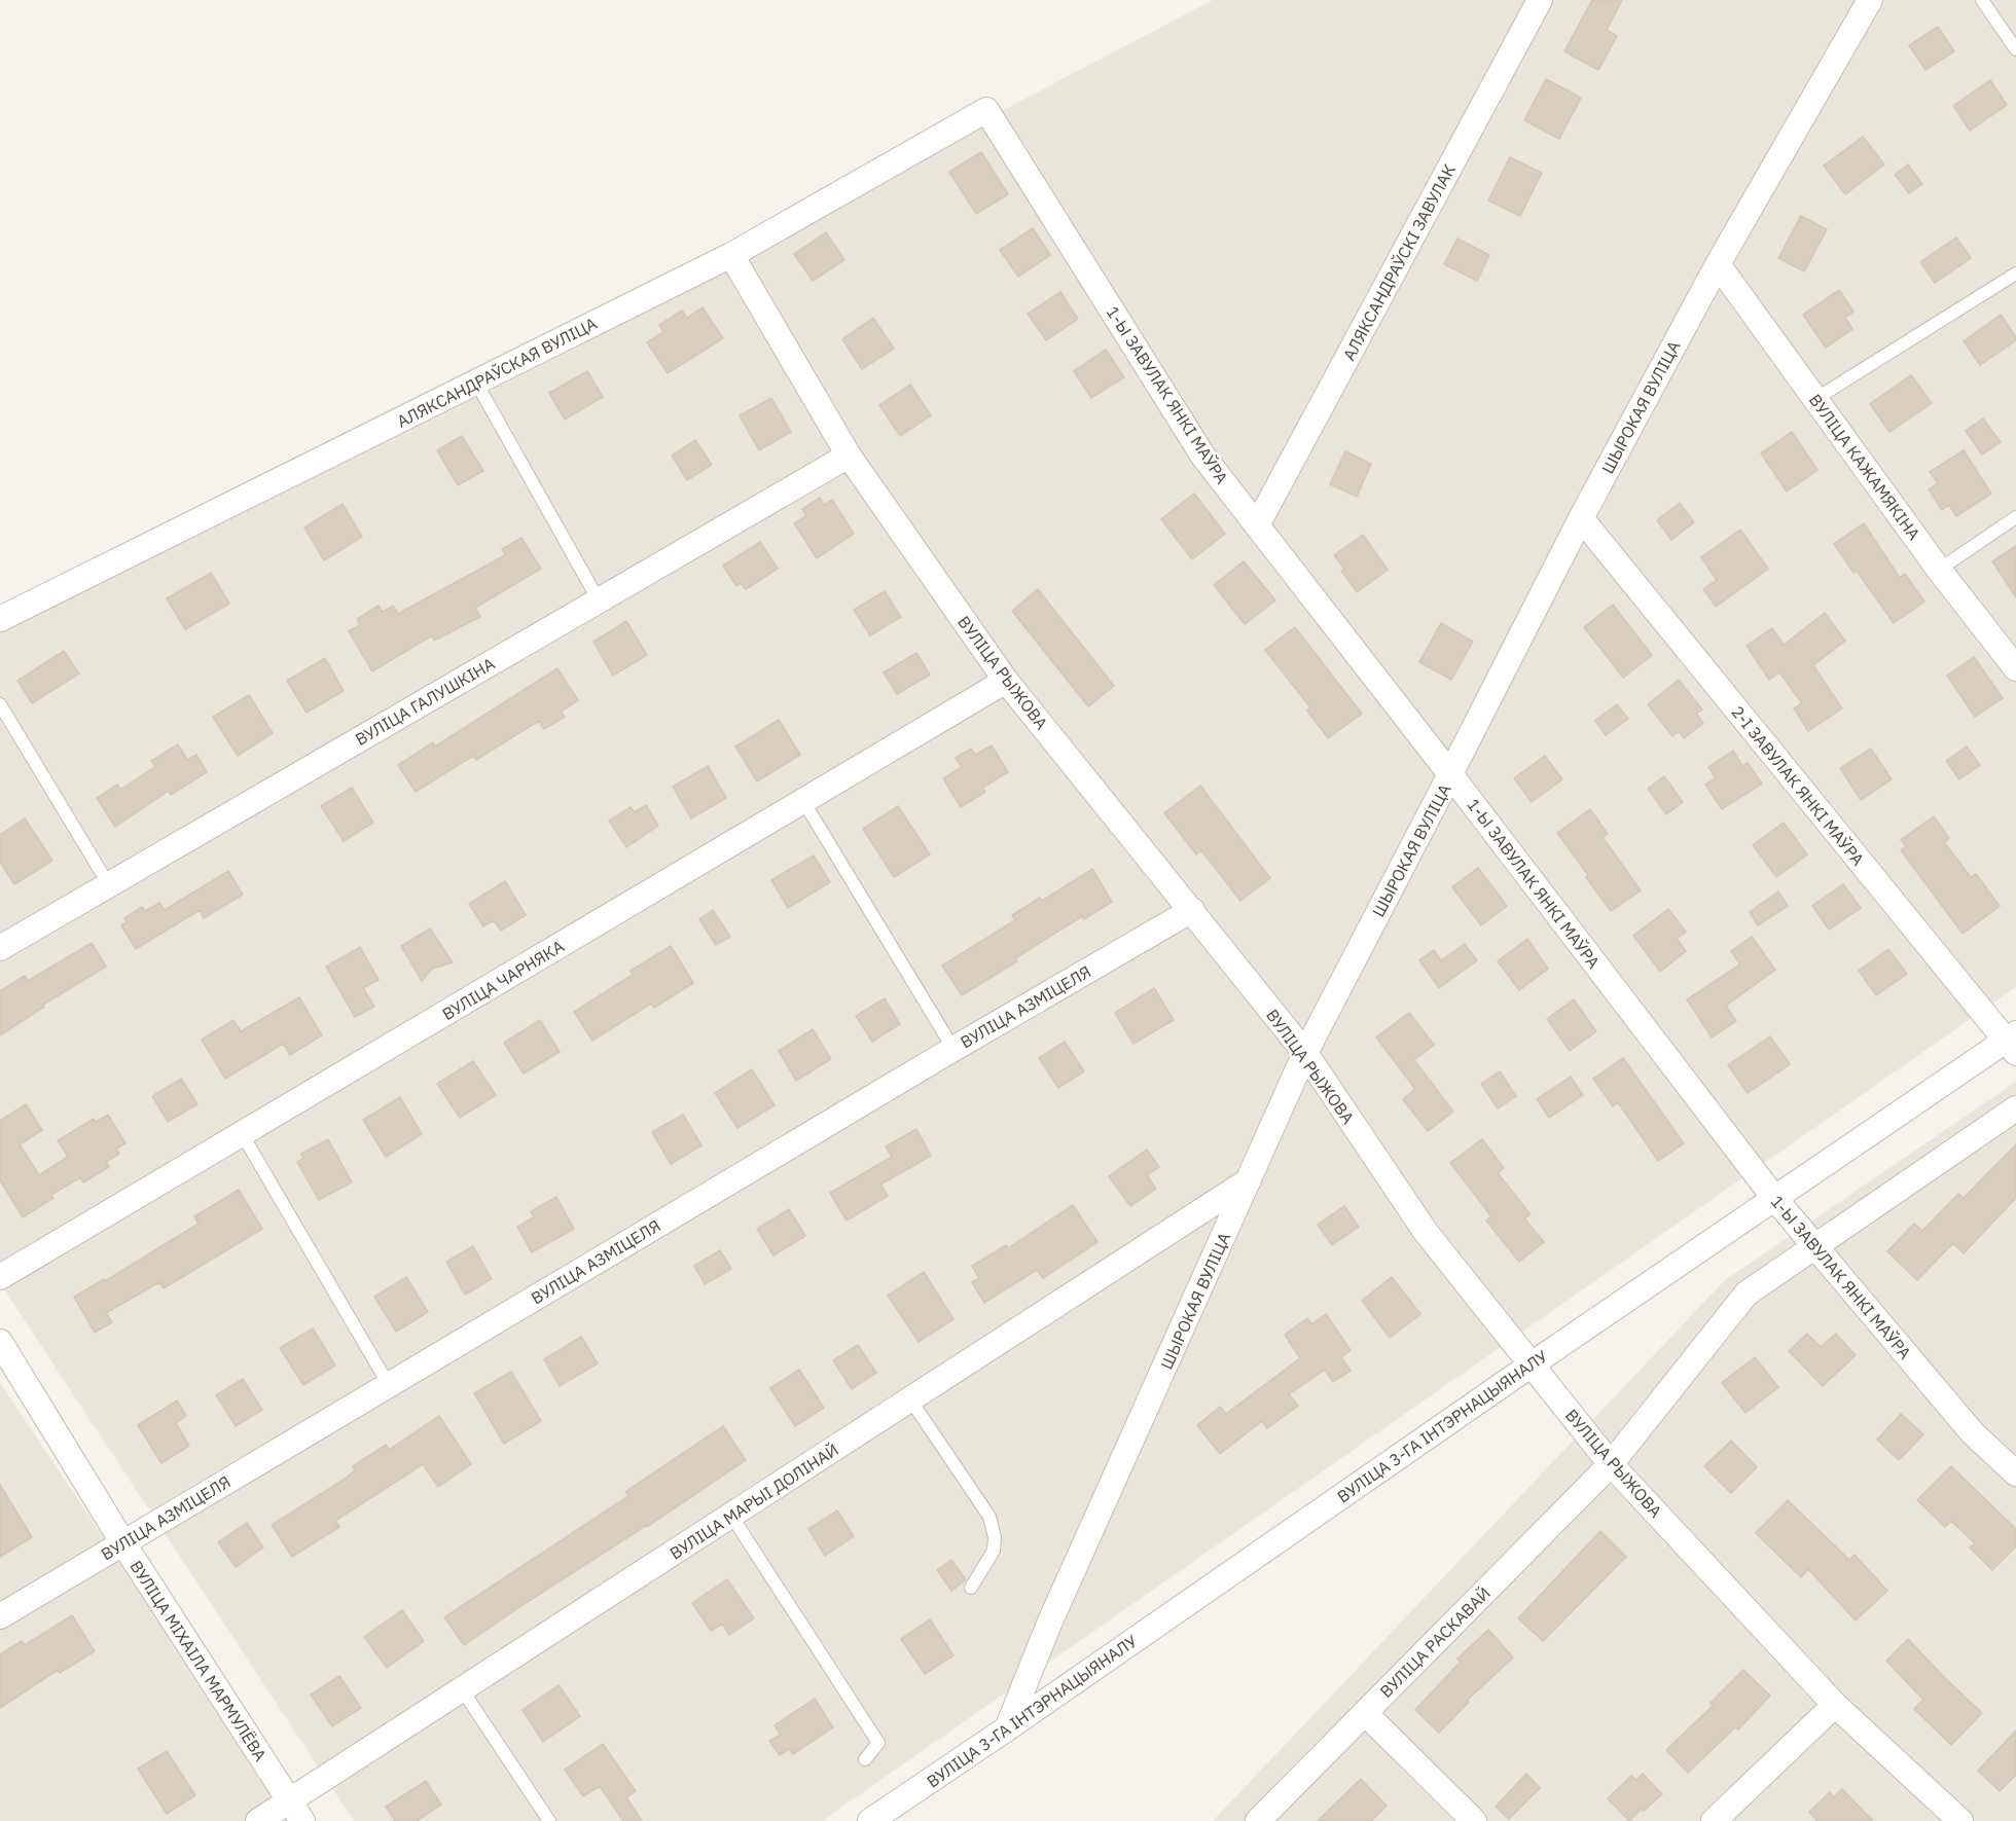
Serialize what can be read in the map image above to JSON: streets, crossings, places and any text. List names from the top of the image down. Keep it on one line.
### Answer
{"streets":{"street":["АЛЯКСАНДРАЎСКІ ЗАВУЛАК","АЛЯКСАНДРАЎСКАЯ ВУЛІЦА","1-Ы ЗАВУЛАК ЯНКІ МАЎРА","ШЫРОКАЯ ВУЛІЦА","ВУЛІЦА КАЖАМЯКІНА","ВУЛІЦА РЫЖОВА","ВУЛІЦА ГАЛУШКІНА","2-І ЗАВУЛАК ЯНКІ МАЎРА","ВУЛІЦА ЧАРНЯКА","ВУЛІЦА АЗМІЦЕЛЯ","ВУЛІЦА 3-ГА ІНТЭРНАЦЫЯНАЛУ","ВУЛІЦА МАРЫІ ДОЛІНАЙ","ВУЛІЦА РАСКАВАЙ","ВУЛІЦА МІХАІЛА МАРМУЛЁВА"]},"crossings":[["АЛЯКСАНДРАЎСКІ ЗАВУЛАК","1-Ы ЗАВУЛАК ЯНКІ МАЎРА"],["АЛЯКСАНДРАЎСКАЯ ВУЛІЦА","1-Ы ЗАВУЛАК ЯНКІ МАЎРА"],["АЛЯКСАНДРАЎСКАЯ ВУЛІЦА","ВУЛІЦА РЫЖОВА"],["1-Ы ЗАВУЛАК ЯНКІ МАЎРА","ШЫРОКАЯ ВУЛІЦА"],["1-Ы ЗАВУЛАК ЯНКІ МАЎРА","ВУЛІЦА 3-ГА ІНТЭРНАЦЫЯНАЛУ"],["1-Ы ЗАВУЛАК ЯНКІ МАЎРА","ВУЛІЦА РАСКАВАЙ"],["ШЫРОКАЯ ВУЛІЦА","ВУЛІЦА КАЖАМЯКІНА"],["ШЫРОКАЯ ВУЛІЦА","ВУЛІЦА РЫЖОВА"],["ШЫРОКАЯ ВУЛІЦА","2-І ЗАВУЛАК ЯНКІ МАЎРА"],["ШЫРОКАЯ ВУЛІЦА","ВУЛІЦА 3-ГА ІНТЭРНАЦЫЯНАЛУ"],["ШЫРОКАЯ ВУЛІЦА","ВУЛІЦА МАРЫІ ДОЛІНАЙ"],["ВУЛІЦА РЫЖОВА","ВУЛІЦА ГАЛУШКІНА"],["ВУЛІЦА РЫЖОВА","ВУЛІЦА ЧАРНЯКА"],["ВУЛІЦА РЫЖОВА","ВУЛІЦА АЗМІЦЕЛЯ"],["ВУЛІЦА РЫЖОВА","ВУЛІЦА 3-ГА ІНТЭРНАЦЫЯНАЛУ"],["ВУЛІЦА РЫЖОВА","ВУЛІЦА РАСКАВАЙ"],["2-І ЗАВУЛАК ЯНКІ МАЎРА","ВУЛІЦА 3-ГА ІНТЭРНАЦЫЯНАЛУ"],["ВУЛІЦА АЗМІЦЕЛЯ","ВУЛІЦА МІХАІЛА МАРМУЛЁВА"],["ВУЛІЦА МАРЫІ ДОЛІНАЙ","ВУЛІЦА МІХАІЛА МАРМУЛЁВА"]]}
